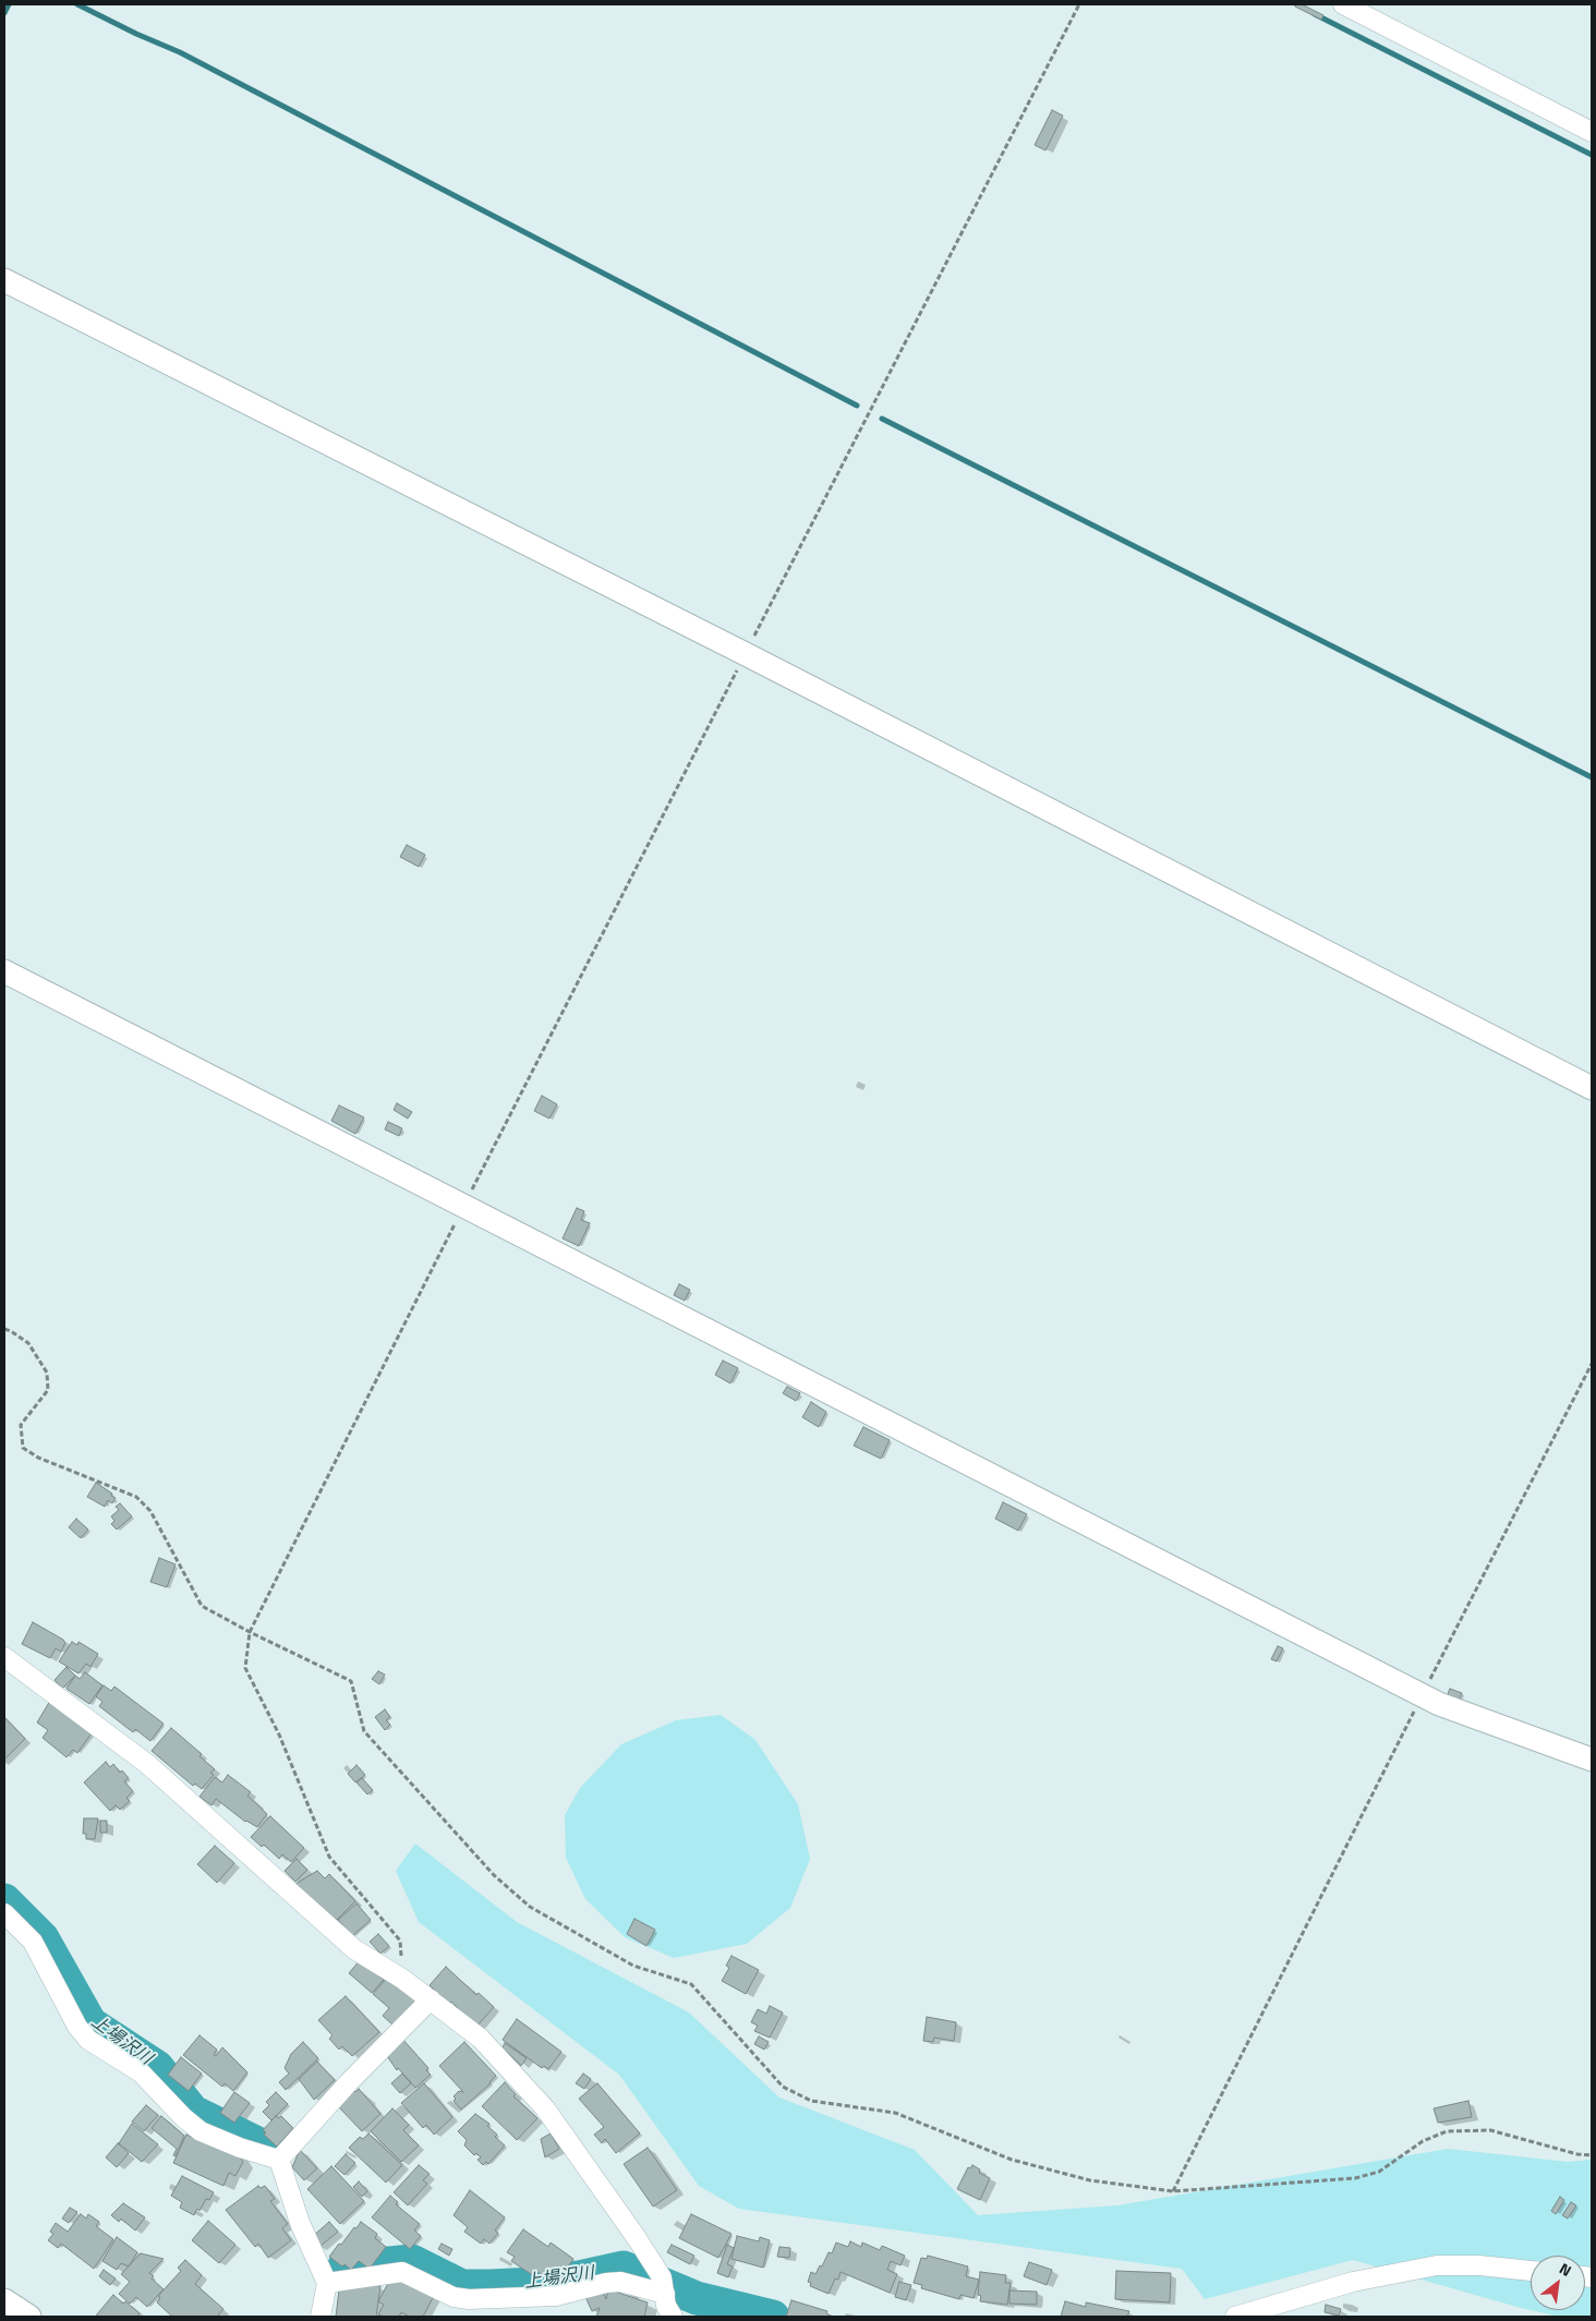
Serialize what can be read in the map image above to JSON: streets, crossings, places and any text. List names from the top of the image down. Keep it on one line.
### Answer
{"water":["上場沢川"],"north":"top right"}
